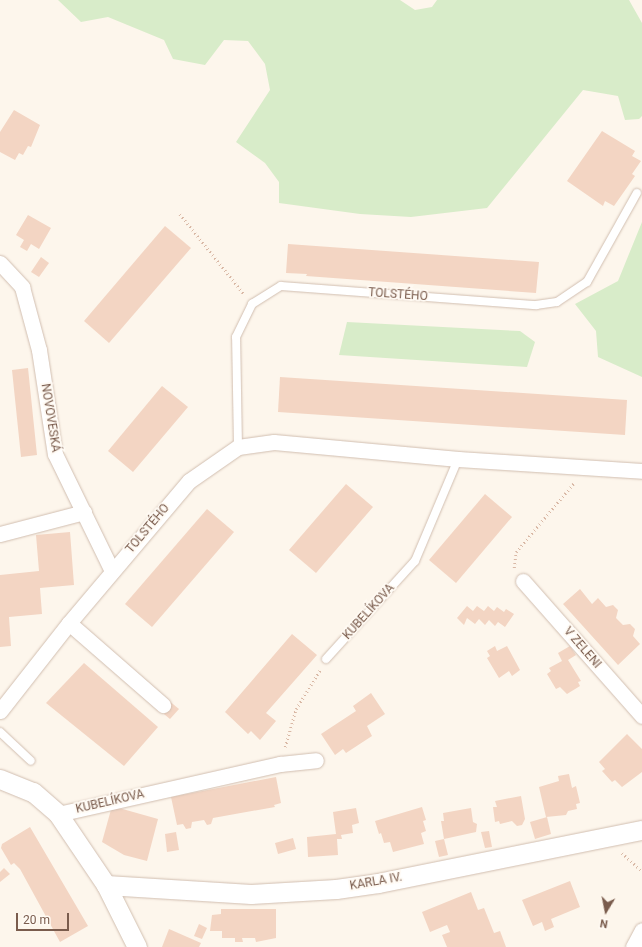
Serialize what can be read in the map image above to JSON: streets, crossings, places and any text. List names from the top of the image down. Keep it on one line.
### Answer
{"streets":{"street":["TOLSTÉHO","NOVOVESKÁ","KUBELÍKOVA","V ZELENI","KARLA IV."]},"crossings":[["TOLSTÉHO","NOVOVESKÁ"],["TOLSTÉHO","KUBELÍKOVA"]],"scale_bar":"20 m","north":"bottom"}
